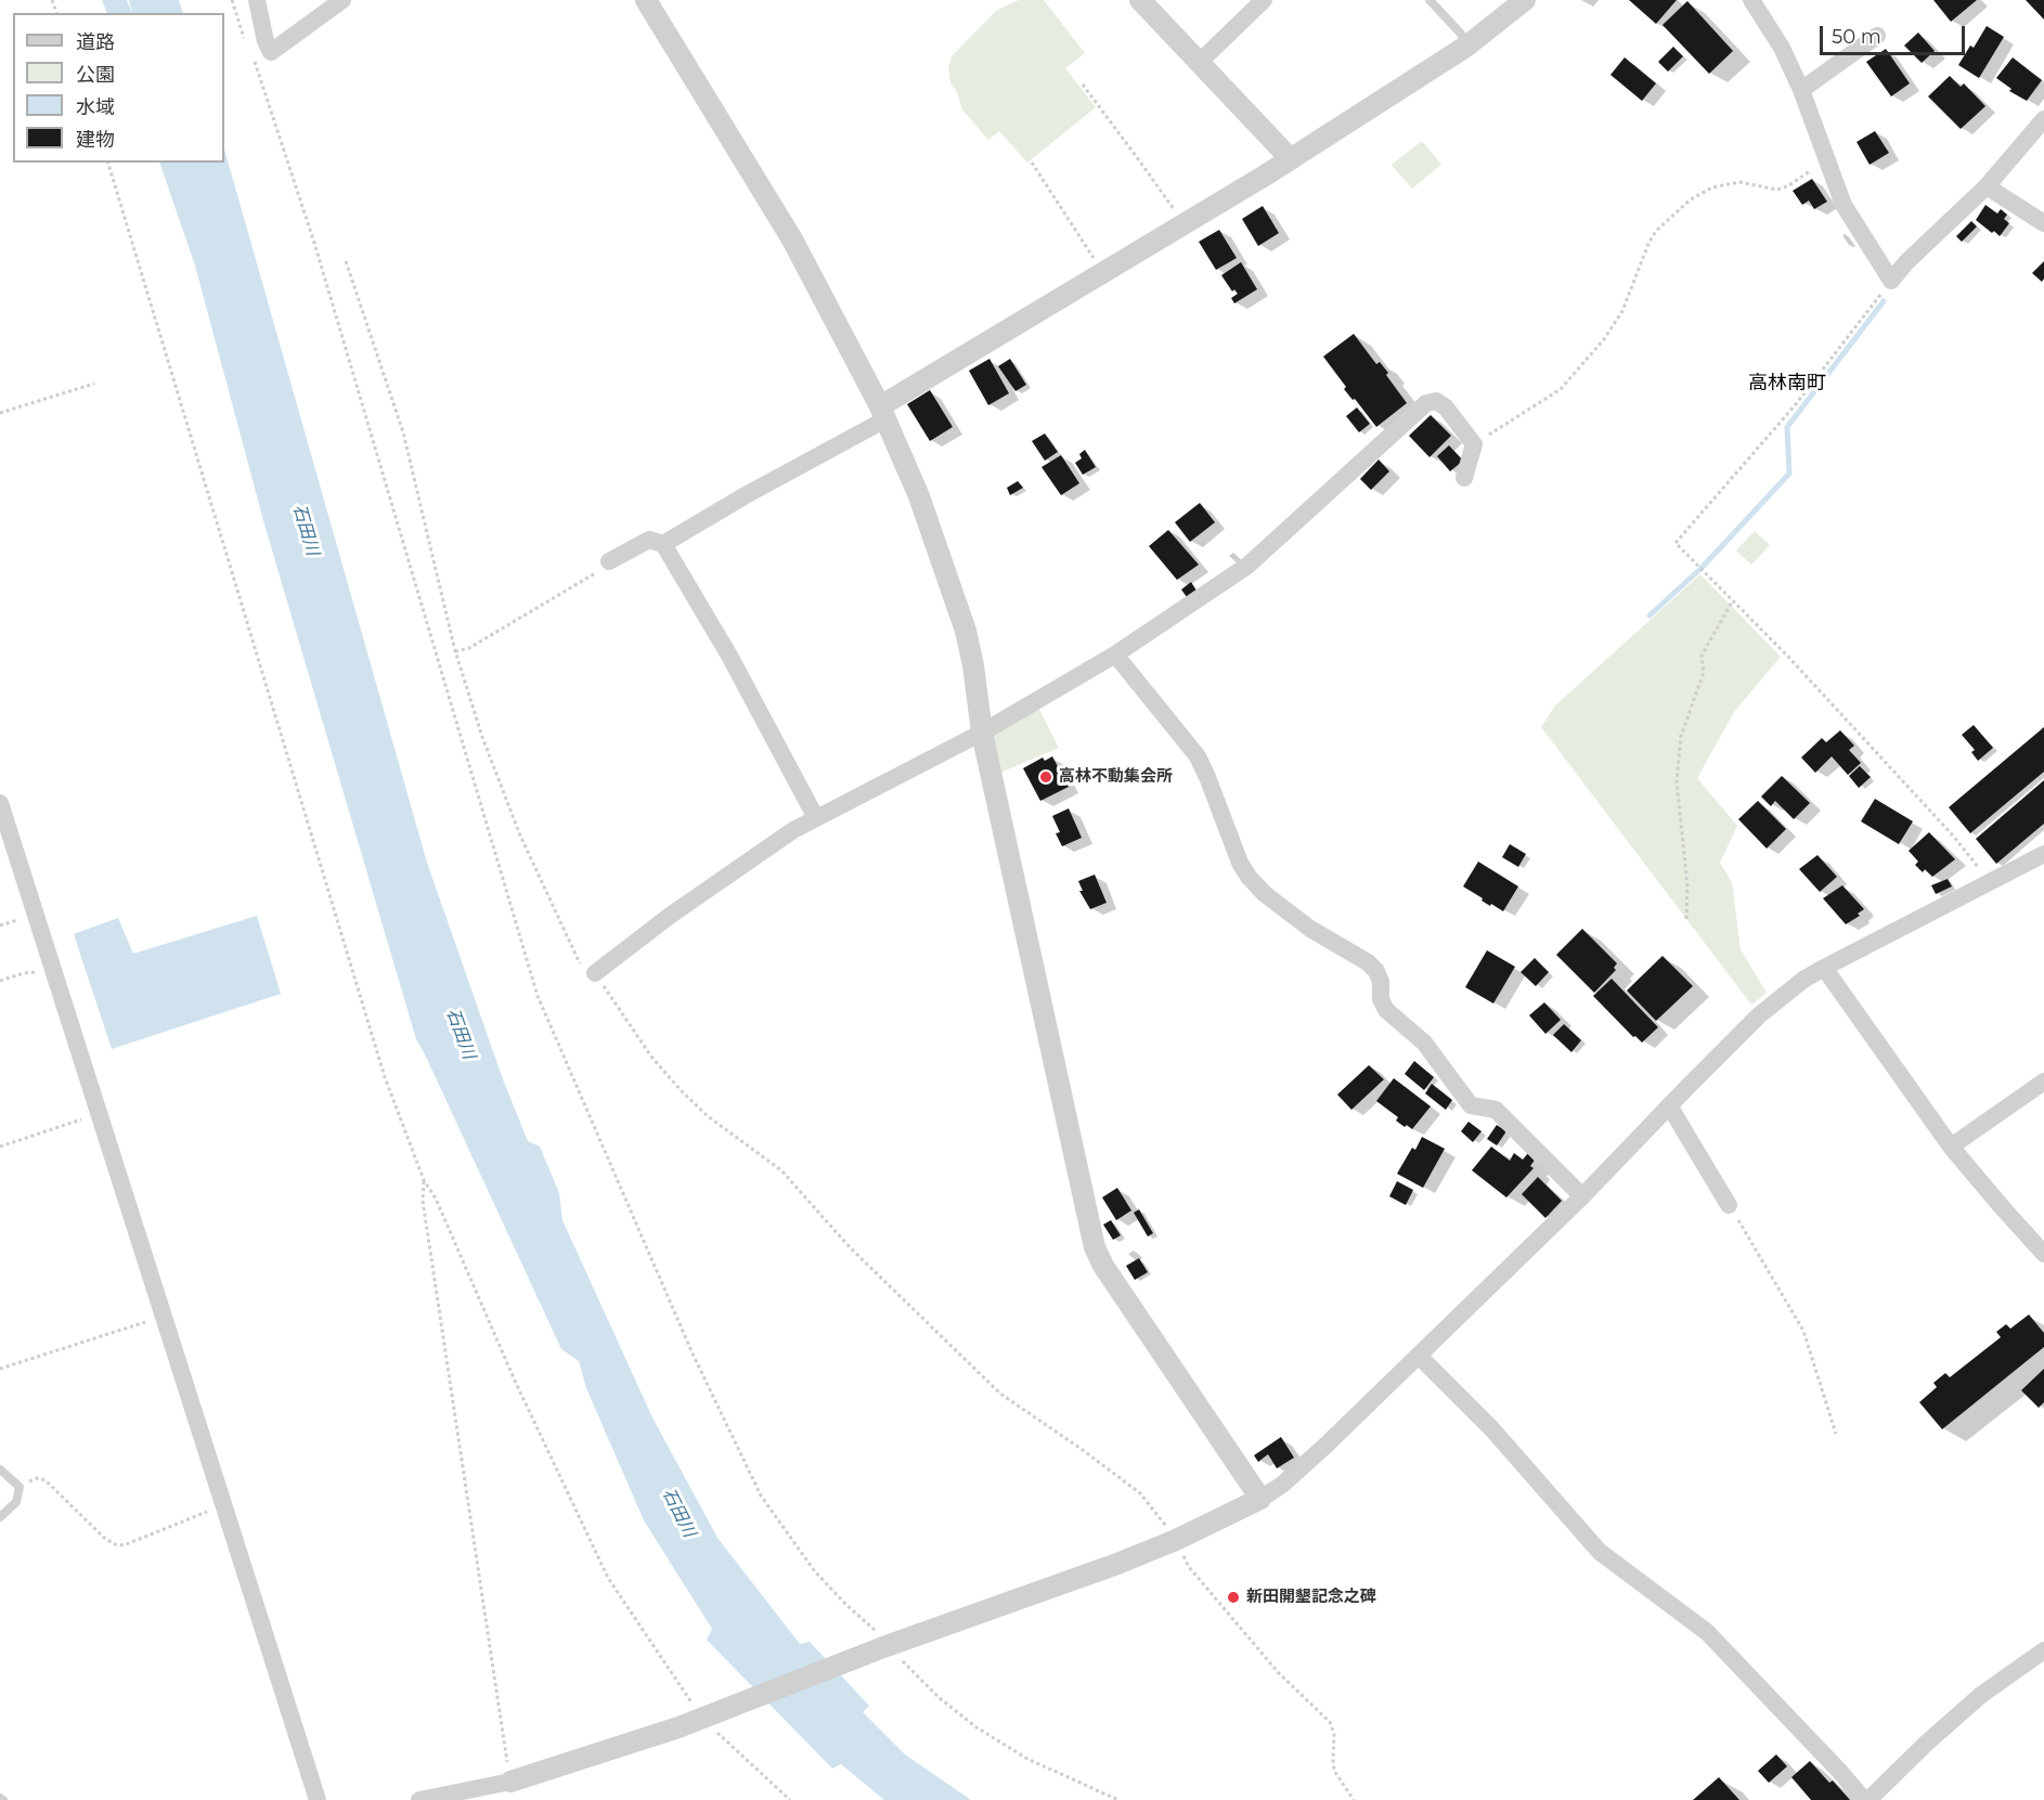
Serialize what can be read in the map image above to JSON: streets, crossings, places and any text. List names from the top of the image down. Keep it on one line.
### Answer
{"districts":["高林南町"],"water":["石田川"],"places":["高林不動集会所","新田開墾記念之碑"],"legend":["道路","公園","水域","建物"],"scale_bar":"50 m"}
